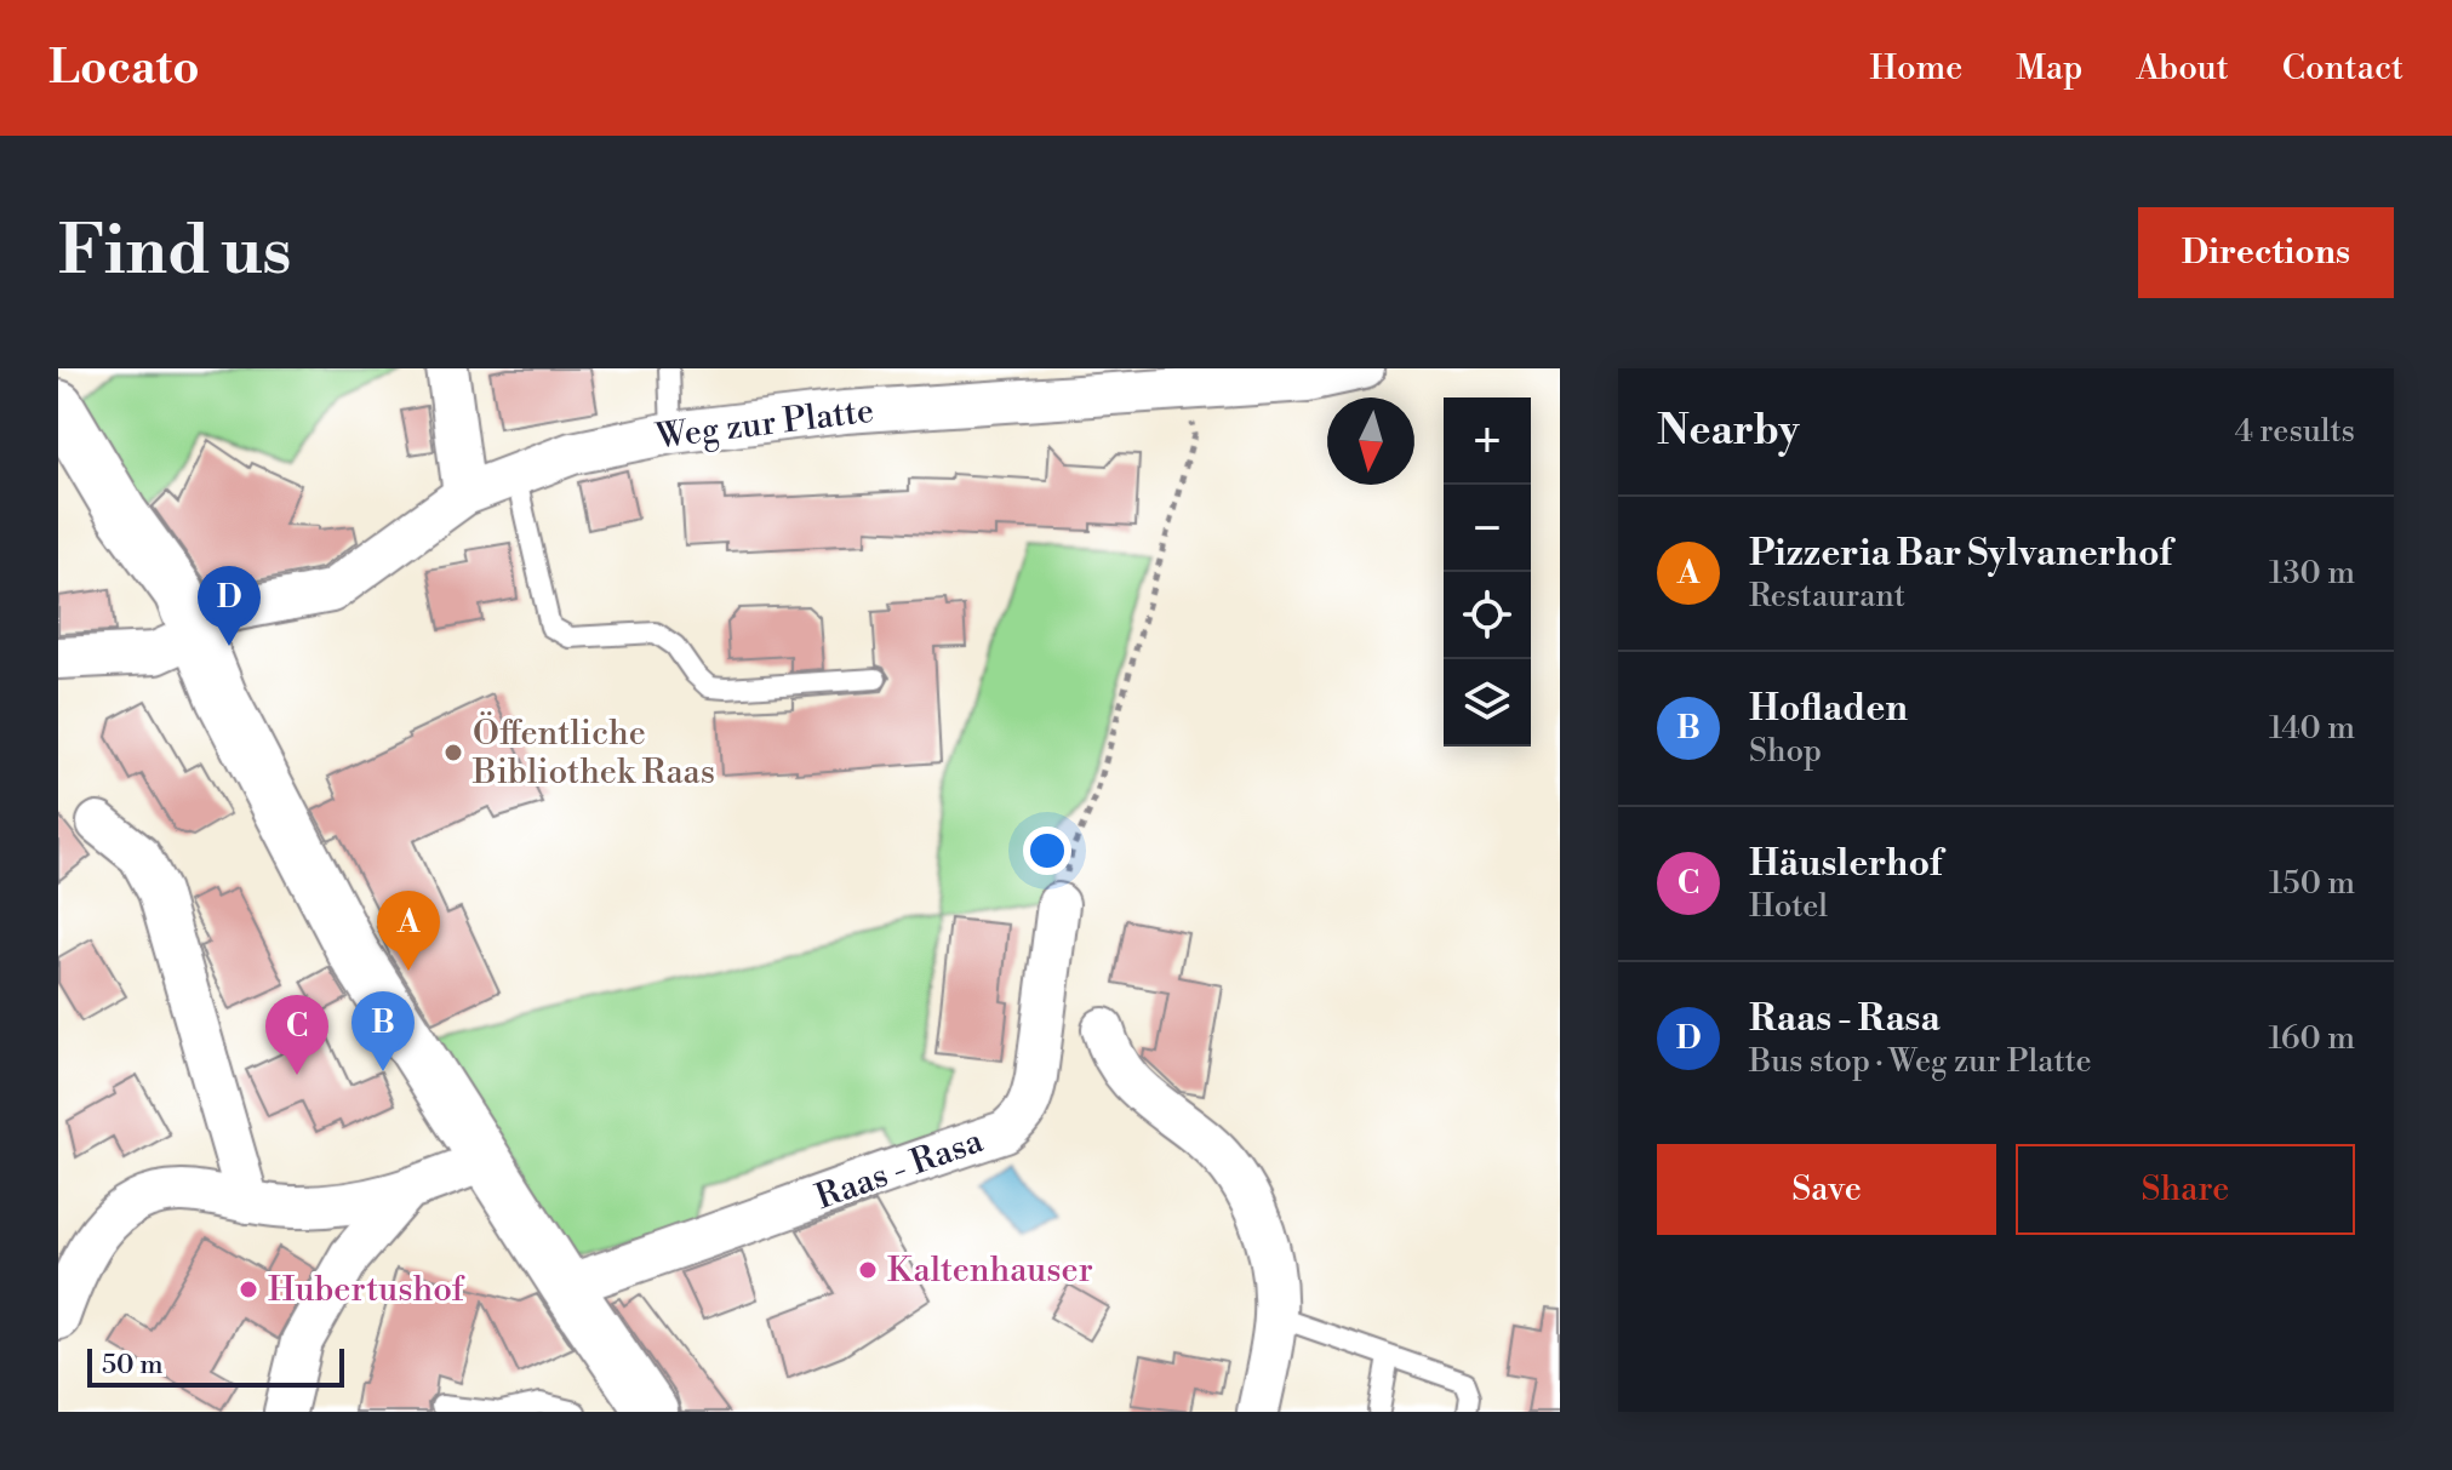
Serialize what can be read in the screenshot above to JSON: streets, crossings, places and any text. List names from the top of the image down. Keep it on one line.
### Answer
{"streets":{"street":["Weg zur Platte","Raas - Rasa"]},"places":["Öffentliche Bibliothek Raas","Kaltenhauser","Hubertushof"],"scale_bar":"50 m","north":"bottom","page":{"header":"Locato","nav":["Home","Map","About","Contact"],"buttons":["Directions",["Save","Share"]],"title":"Find us","heading":["Nearby","4 results"],"map_buttons":["+","−"],"list":[{"mark":"A","name":"Pizzeria Bar Sylvanerhof","note":"Restaurant","value":"130 m"},{"mark":"B","name":"Hofladen","note":"Shop","value":"140 m"},{"mark":"C","name":"Häuslerhof","note":"Hotel","value":"150 m"},{"mark":"D","name":"Raas - Rasa","note":"Bus stop · Weg zur Platte","value":"160 m"}],"pins":["D","A","B","C"],"scale":"50 m"}}
